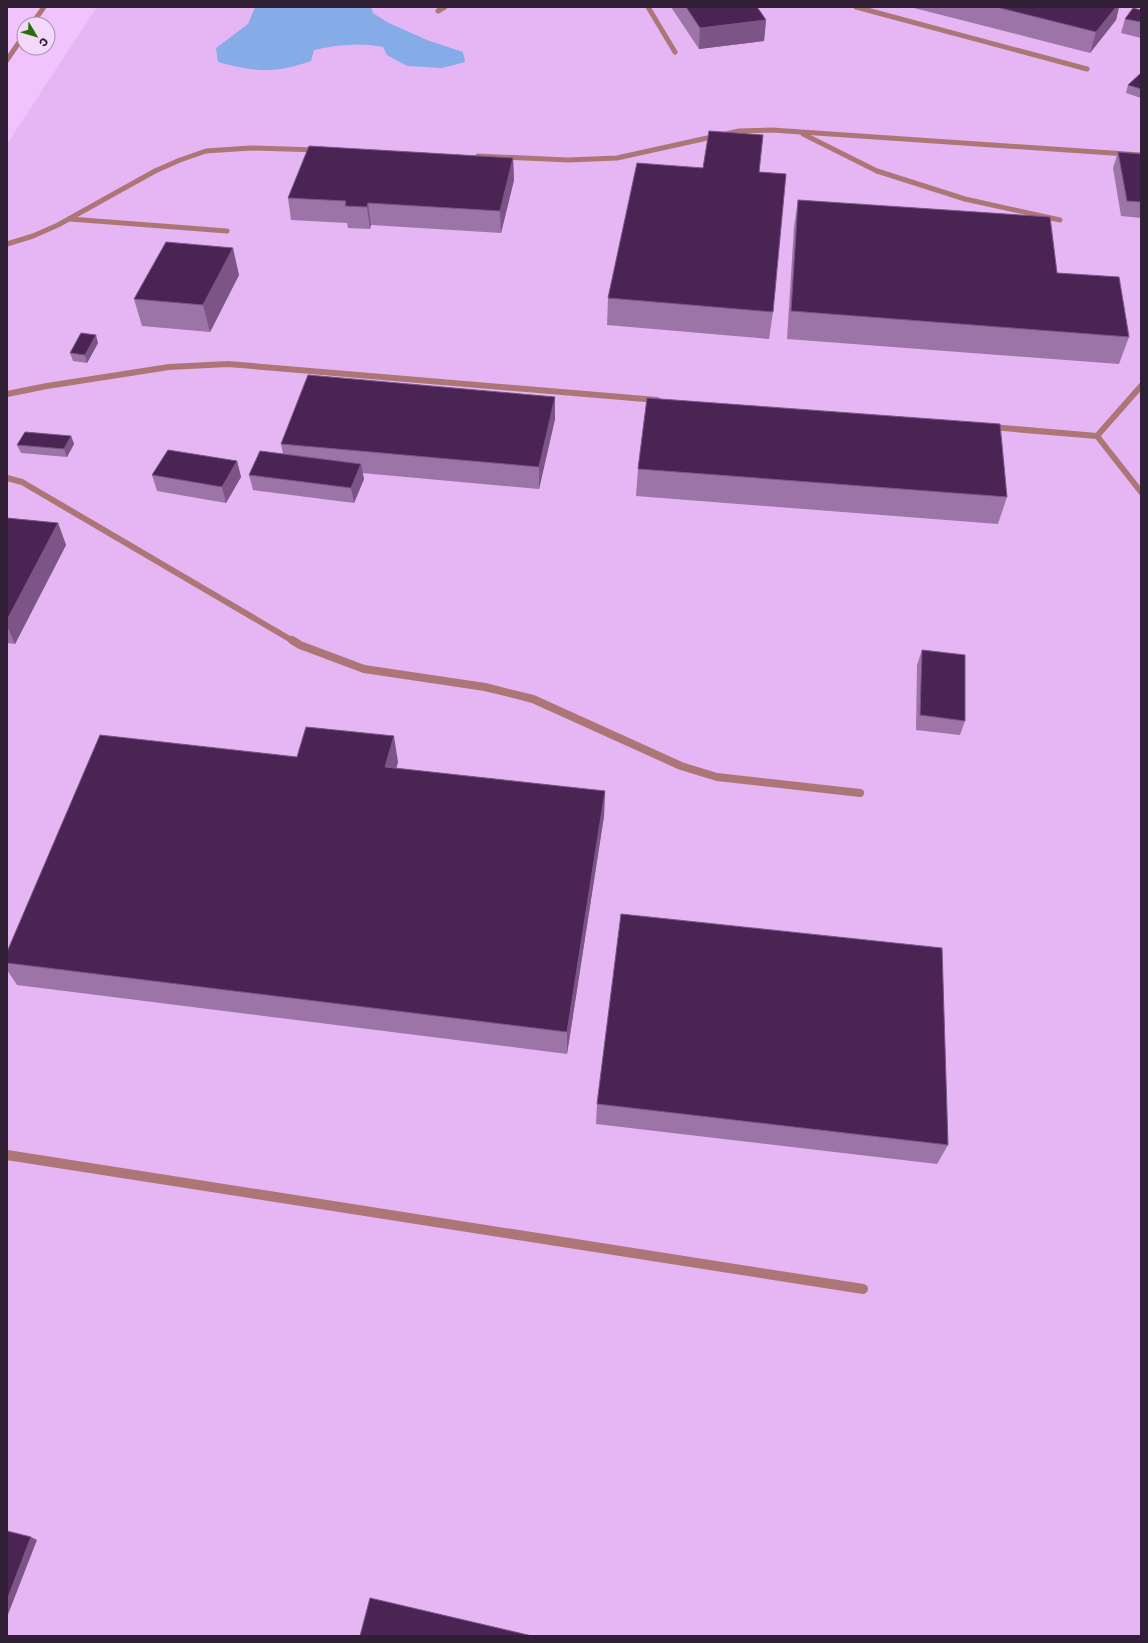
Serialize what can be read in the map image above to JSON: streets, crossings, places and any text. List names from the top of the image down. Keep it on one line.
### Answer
{"north":"bottom right"}
